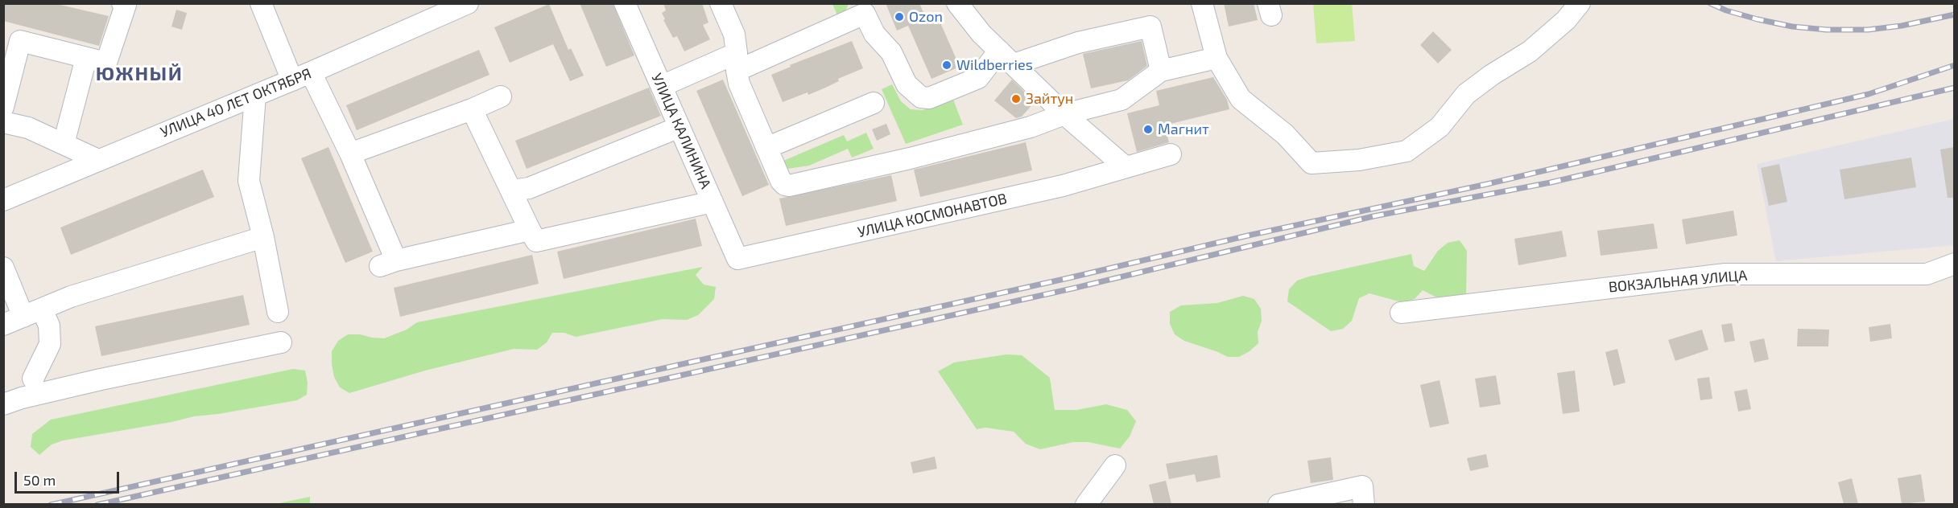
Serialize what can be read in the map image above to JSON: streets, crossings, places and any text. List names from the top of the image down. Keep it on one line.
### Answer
{"streets":{"street":["УЛИЦА 40 ЛЕТ ОКТЯБРЯ","УЛИЦА КАЛИНИНА","УЛИЦА КОСМОНАВТОВ","ВОКЗАЛЬНАЯ УЛИЦА"]},"crossings":[["УЛИЦА КАЛИНИНА","УЛИЦА КОСМОНАВТОВ"]],"districts":["ЮЖНЫЙ"],"places":["Ozon","Wildberries","Зайтун","Магнит"],"scale_bar":"50 m"}
